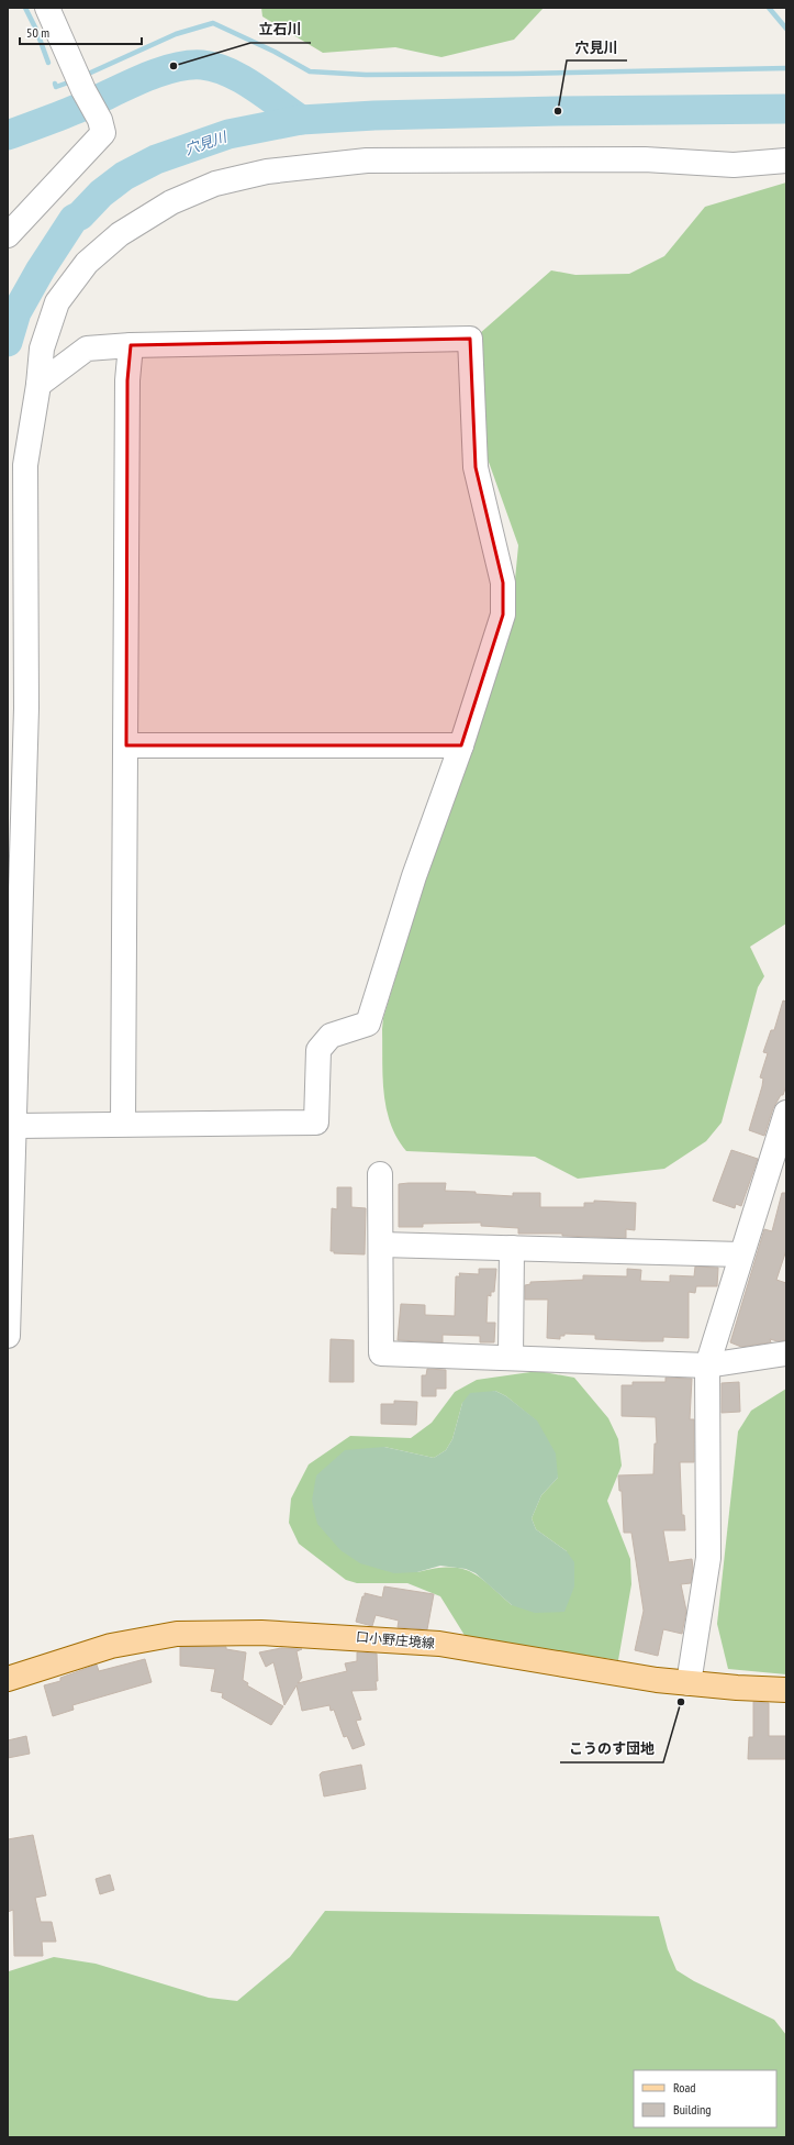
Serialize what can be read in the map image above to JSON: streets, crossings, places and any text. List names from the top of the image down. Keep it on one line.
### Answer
{"streets":{"main road":["口小野庄境線"]},"water":["穴見川"],"places":["立石川","穴見川","こうのす団地"],"legend":["Road","Building"],"scale_bar":"50 m"}
